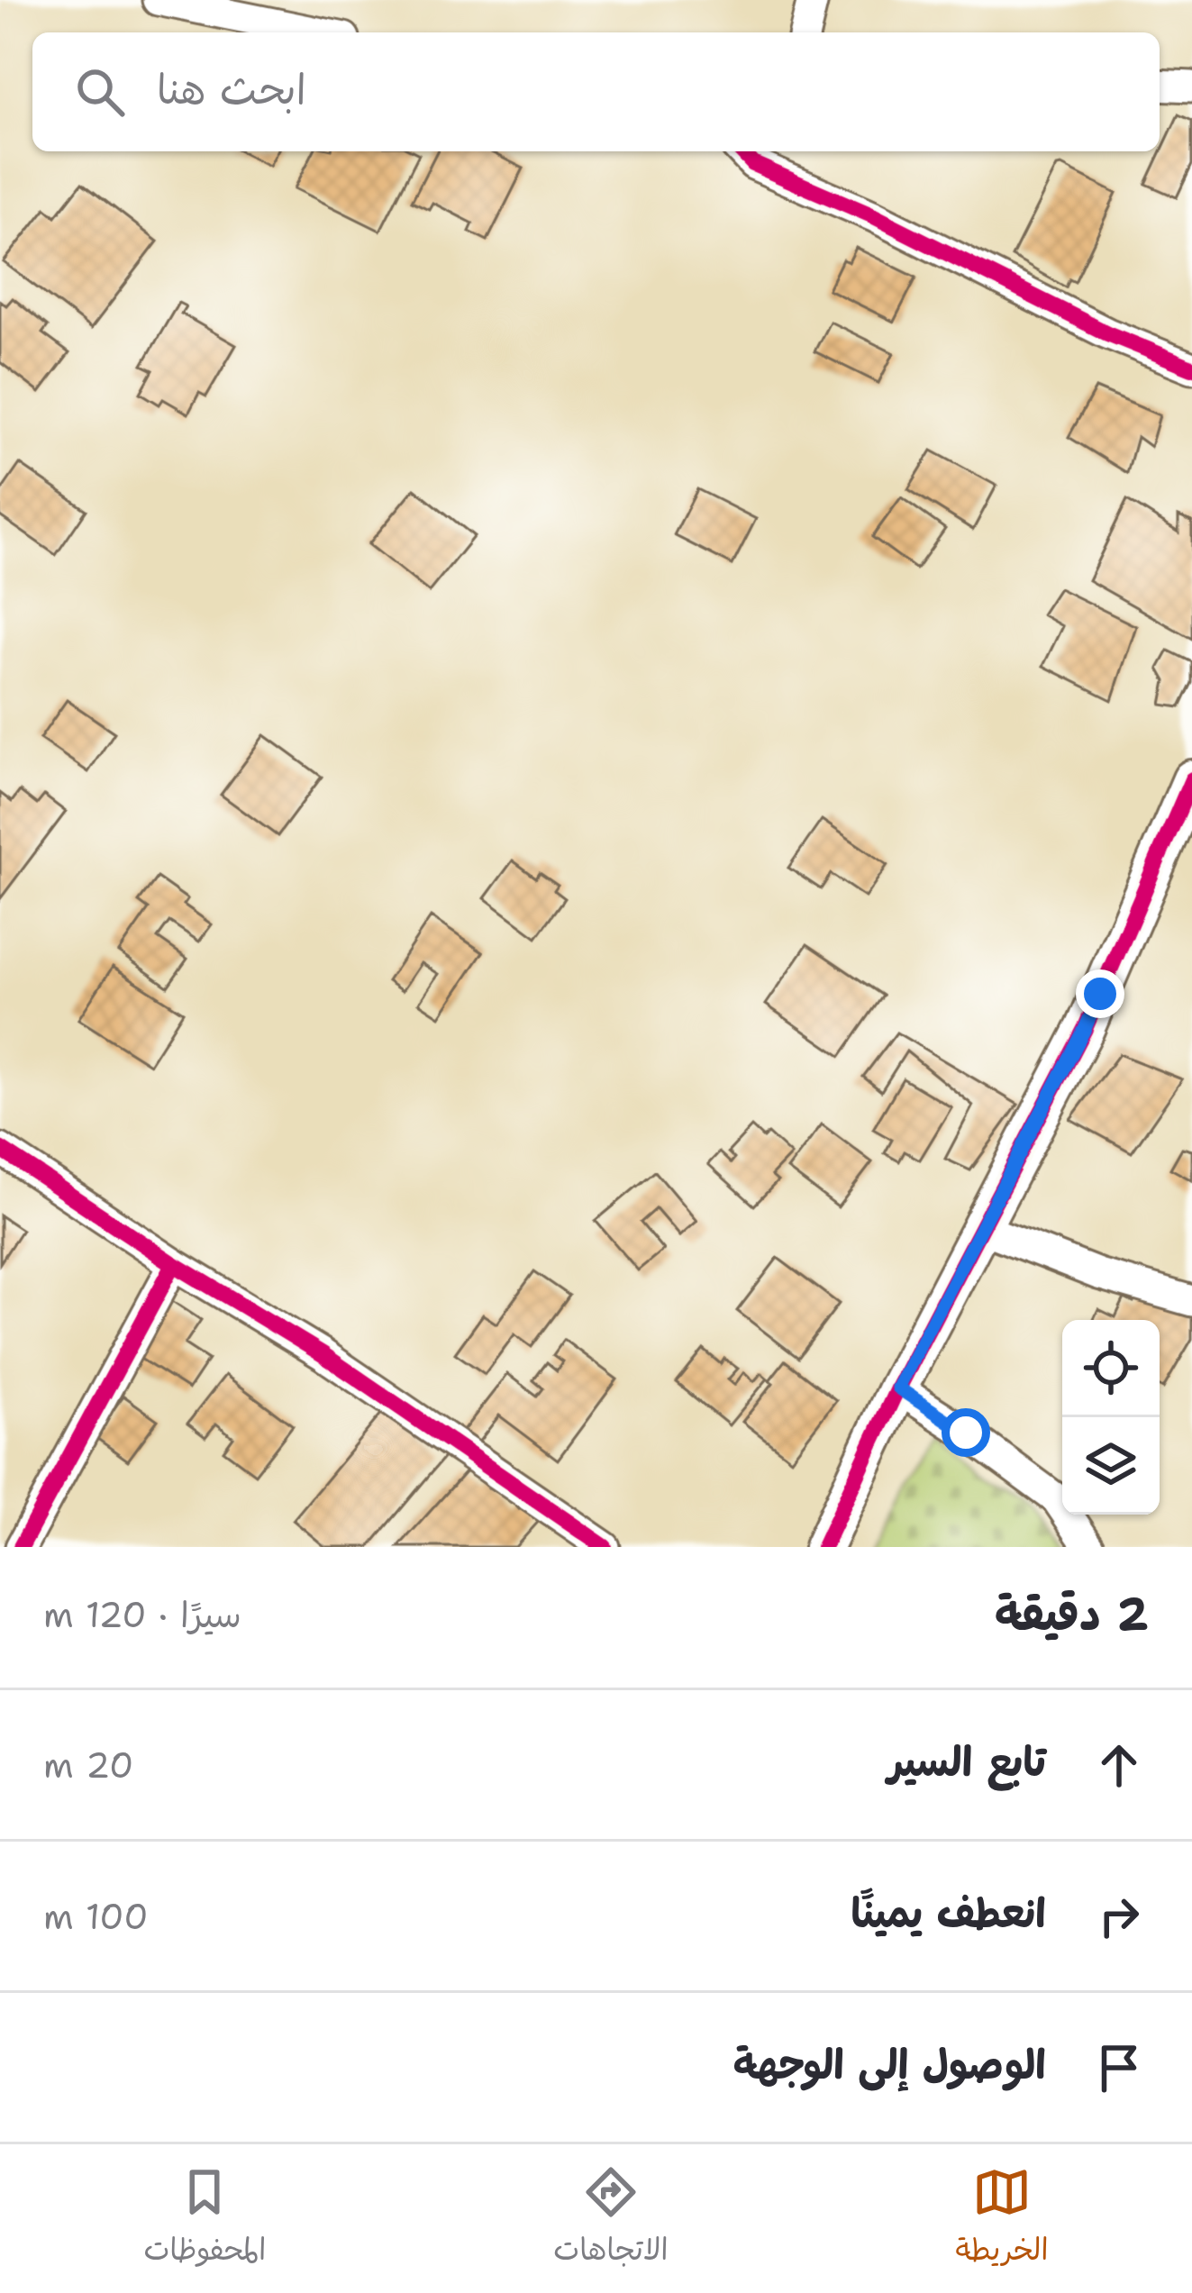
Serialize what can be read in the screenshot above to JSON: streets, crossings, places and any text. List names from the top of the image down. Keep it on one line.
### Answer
{"page":{"search":"ابحث هنا","heading":["2 دقيقة","سيرًا · 120 m"],"list":[["تابع السير","20 m"],["انعطف يمينًا","100 m"],"الوصول إلى الوجهة"],"nav":["الخريطة","الاتجاهات","المحفوظات"]}}
